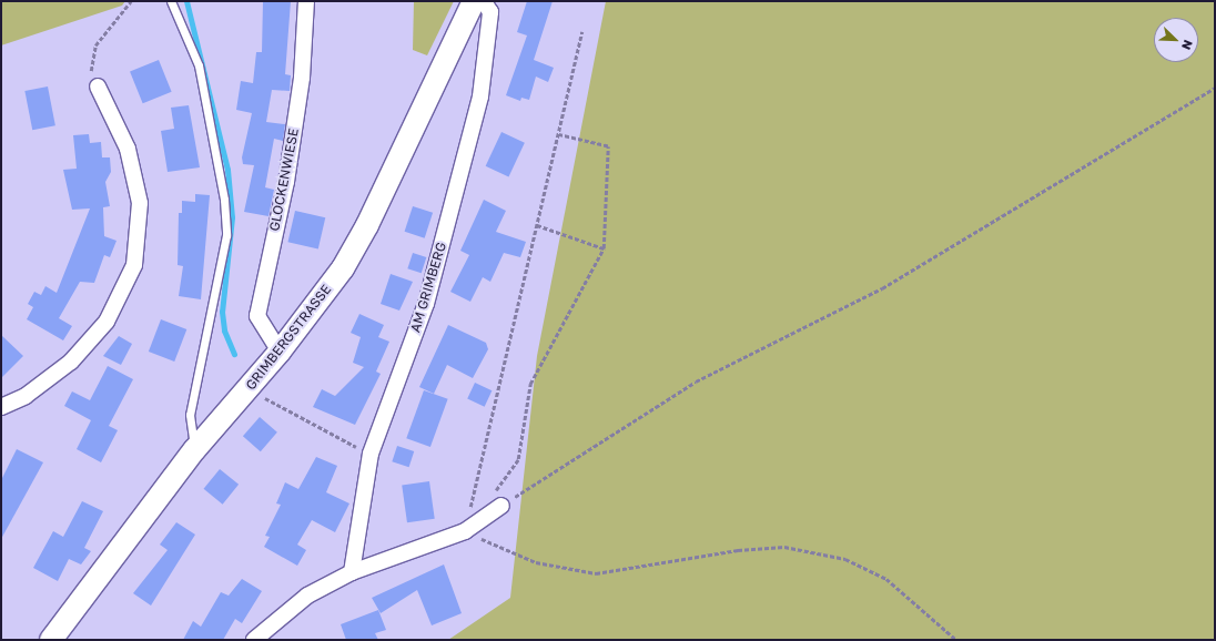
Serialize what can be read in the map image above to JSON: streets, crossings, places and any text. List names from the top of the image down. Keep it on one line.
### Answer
{"streets":{"street":["GLOCKENWIESE","AM GRIMBERG","GRIMBERGSTRASSE"]},"crossings":[["GLOCKENWIESE","GRIMBERGSTRASSE"]],"north":"bottom right"}
